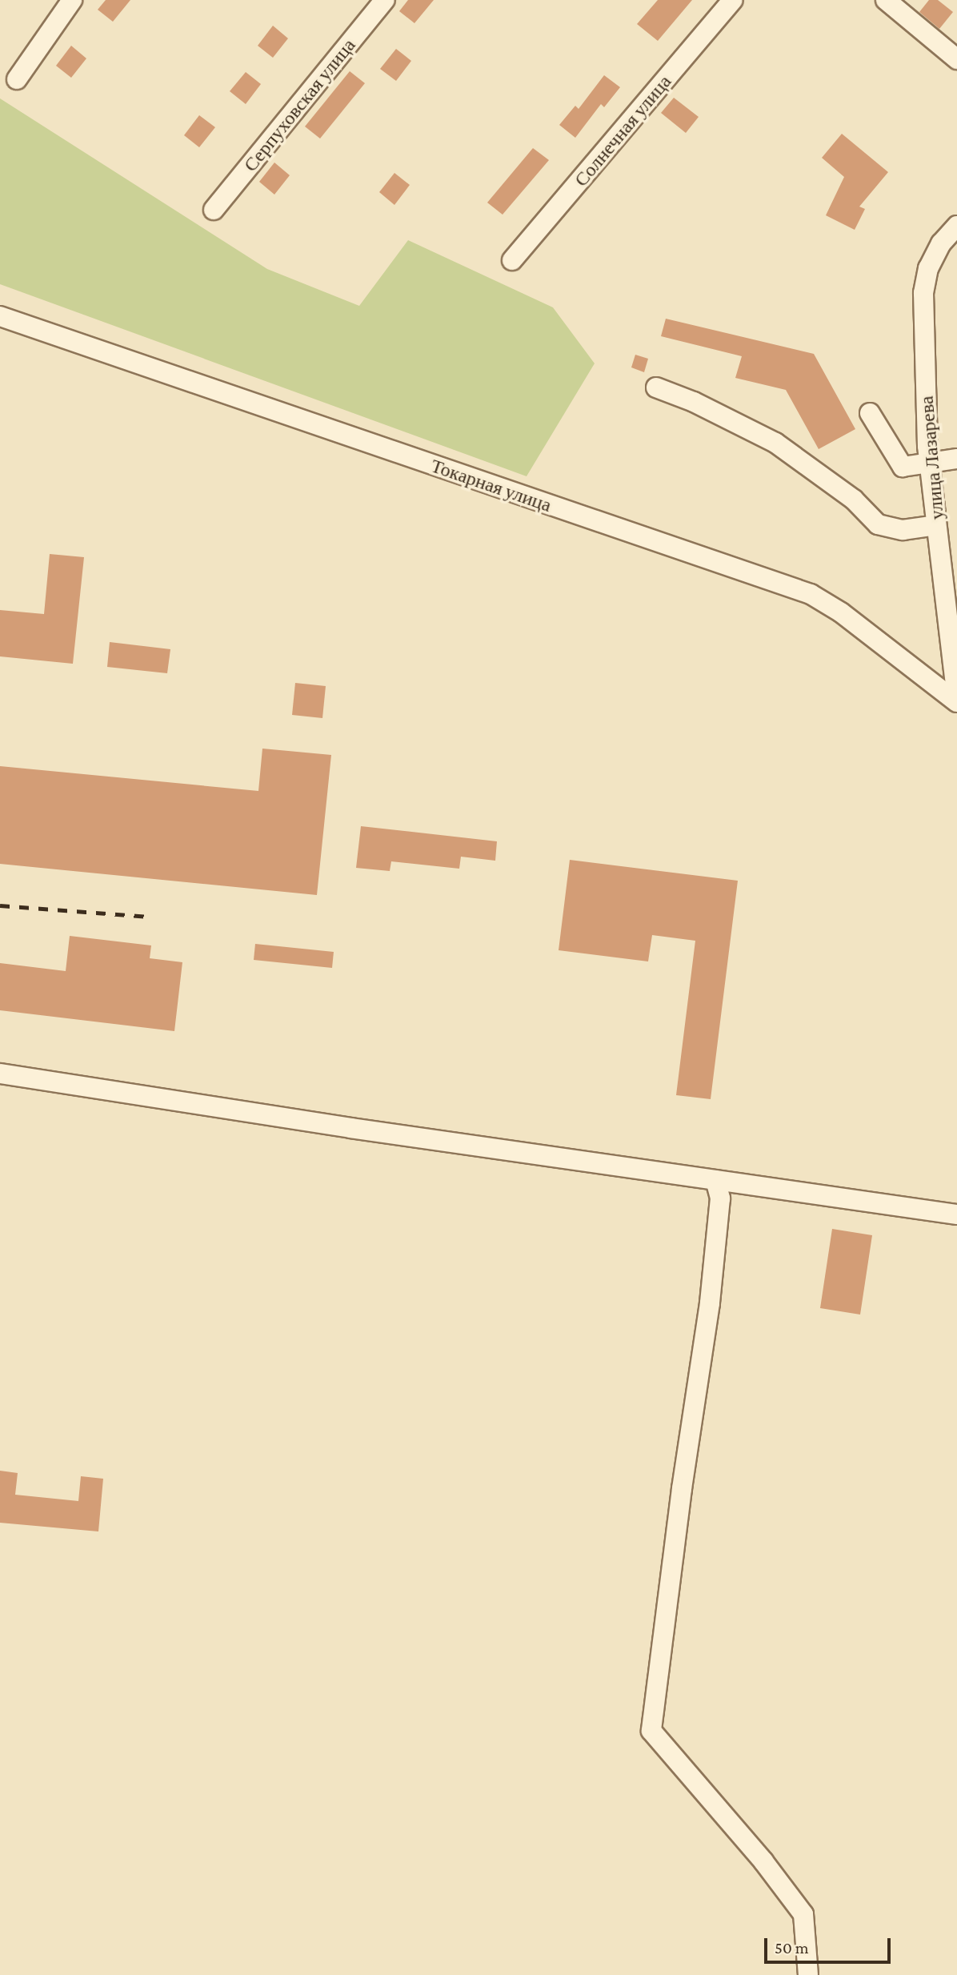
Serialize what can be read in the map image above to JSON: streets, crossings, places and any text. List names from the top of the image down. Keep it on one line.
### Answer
{"streets":{"street":["Серпуховская улица","Солнечная улица","улица Лазарева","Токарная улица"]},"crossings":[["улица Лазарева","Токарная улица"]],"scale_bar":"50 m"}
